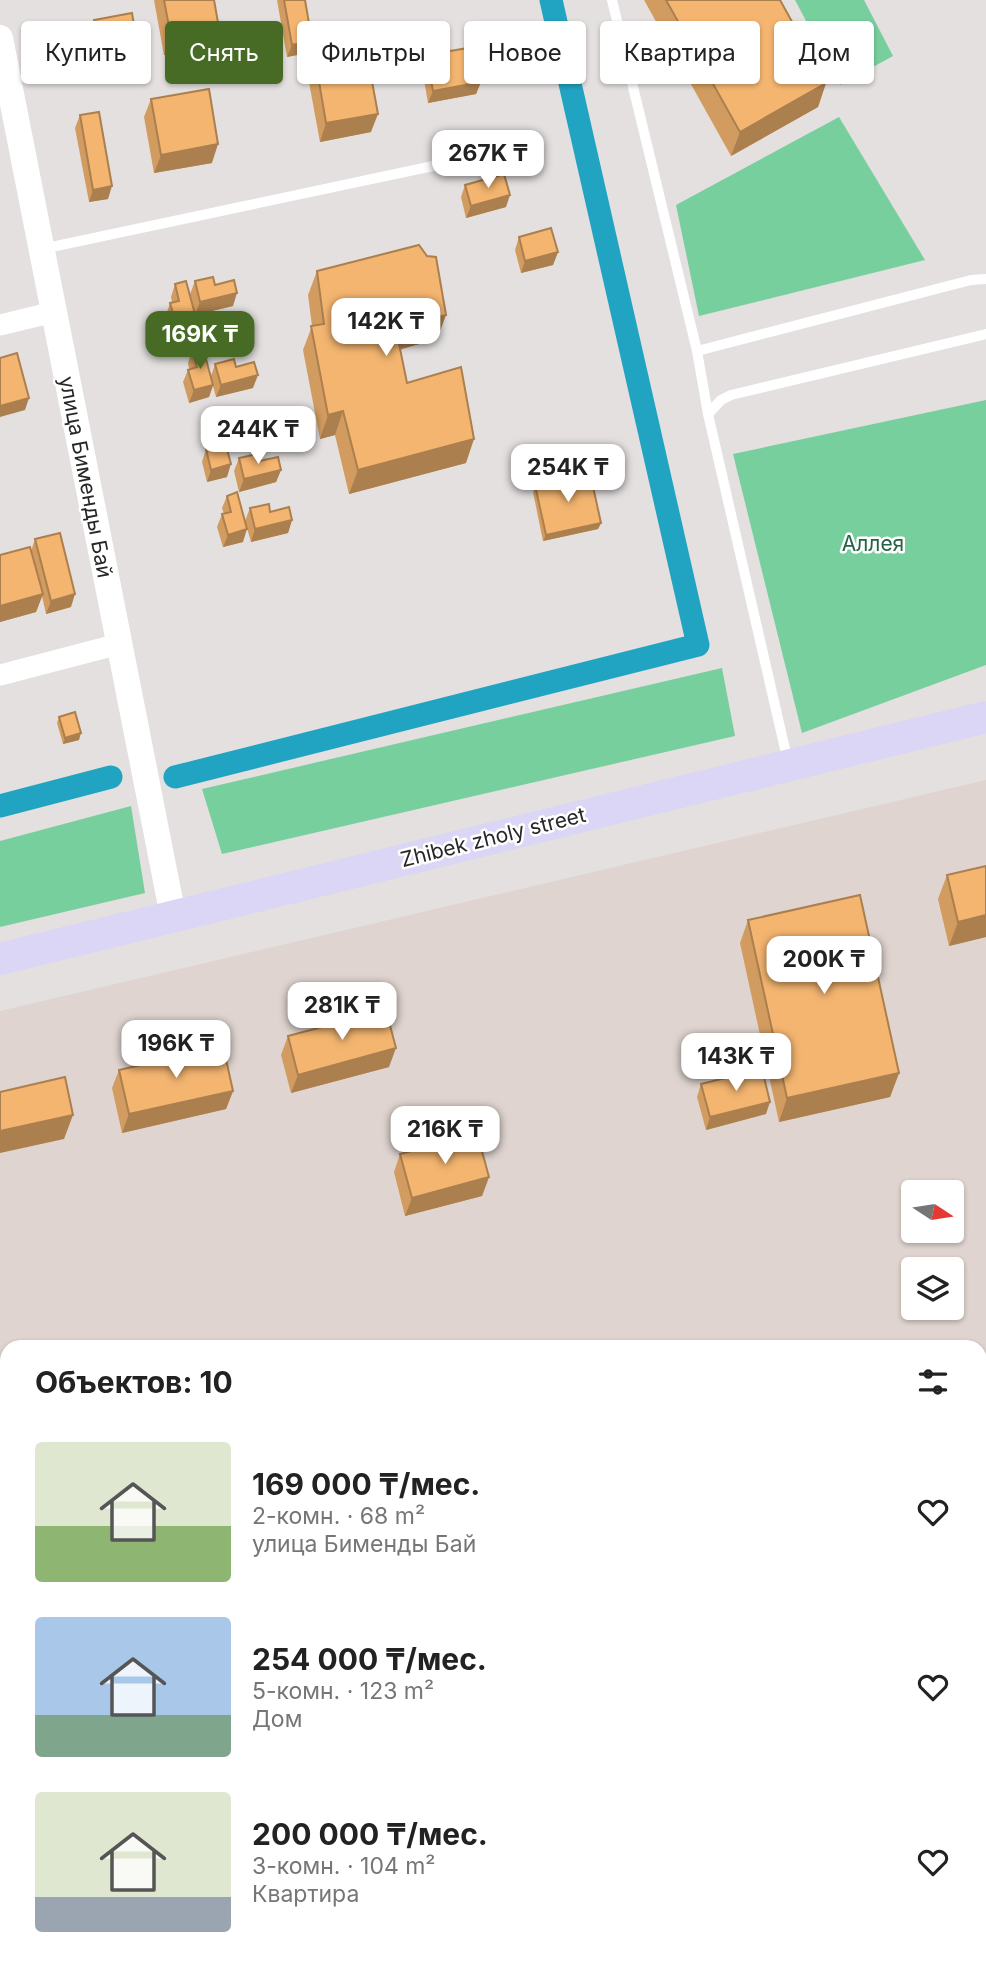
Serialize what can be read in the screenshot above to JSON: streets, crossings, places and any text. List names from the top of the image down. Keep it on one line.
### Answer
{"streets":{"main road":["Zhibek zholy street"],"street":["улица Бименды Бай"]},"crossings":[["улица Бименды Бай","Zhibek zholy street"]],"parks":["Аллея"],"north":"right","page":{"chip":["Купить","Снять","Фильтры","Новое","Квартира","Дом"],"price":["267K ₸","142K ₸","169K ₸","244K ₸","254K ₸","200K ₸","281K ₸","196K ₸","143K ₸","216K ₸"],"heading":"Объектов: 10","list":[{"name":"169 000 ₸/мес.","note":"2-комн. · 68 m² · улица Бименды Бай"},{"name":"254 000 ₸/мес.","note":"5-комн. · 123 m² · Дом"},{"name":"200 000 ₸/мес.","note":"3-комн. · 104 m² · Квартира"}]}}
